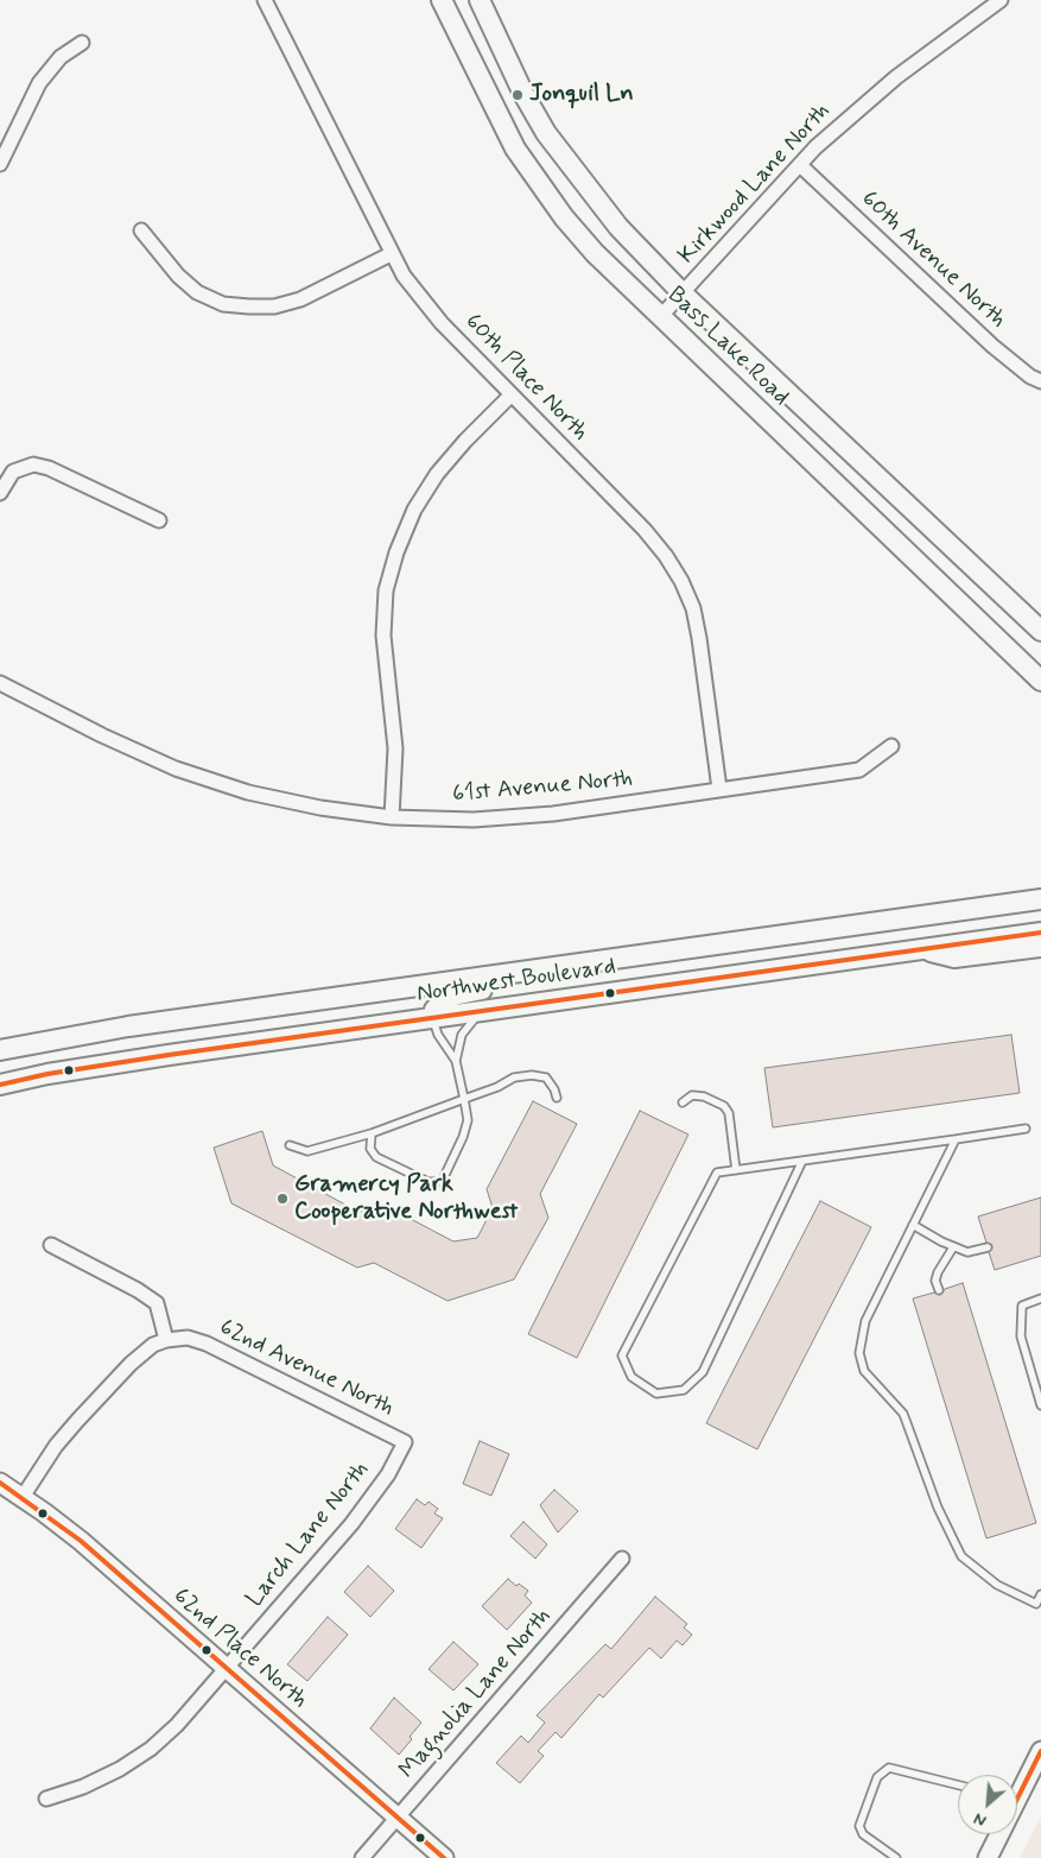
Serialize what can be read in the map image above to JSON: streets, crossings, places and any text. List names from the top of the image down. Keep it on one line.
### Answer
{"streets":{"main road":["Bass Lake Road","Northwest Boulevard"],"street":["Kirkwood Lane North","60th Avenue North","60th Place North","61st Avenue North","62nd Avenue North","Larch Lane North","62nd Place North","Magnolia Lane North"]},"crossings":[["Kirkwood Lane North","60th Avenue North"],["Kirkwood Lane North","Bass Lake Road"],["60th Place North","61st Avenue North"],["62nd Avenue North","Larch Lane North"],["Larch Lane North","62nd Place North"],["62nd Place North","Magnolia Lane North"]],"places":["Jonquil Ln","Gramercy Park Cooperative Northwest"],"north":"bottom left"}
